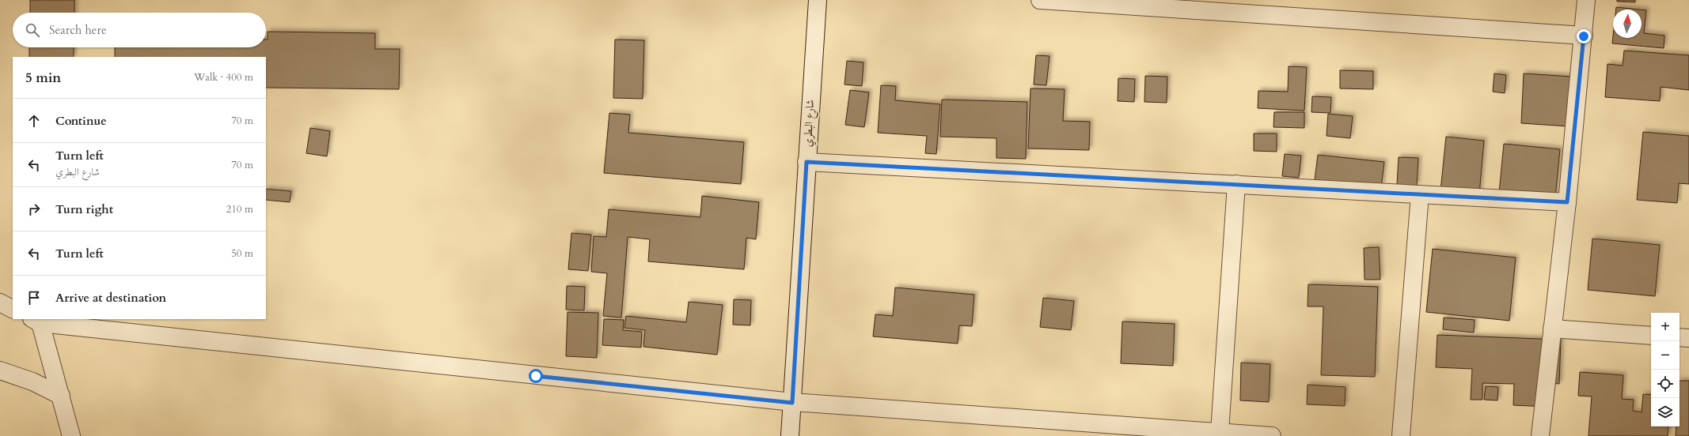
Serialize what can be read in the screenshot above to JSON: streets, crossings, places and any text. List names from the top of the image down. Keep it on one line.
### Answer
{"streets":{"street":["شارع البطري"]},"north":"top","page":{"search":"Search here","heading":["5 min","Walk · 400 m"],"list":[["Continue","70 m"],["Turn left","شارع البطري","70 m"],["Turn right","210 m"],["Turn left","50 m"],"Arrive at destination"],"map_buttons":["+","−"]}}
